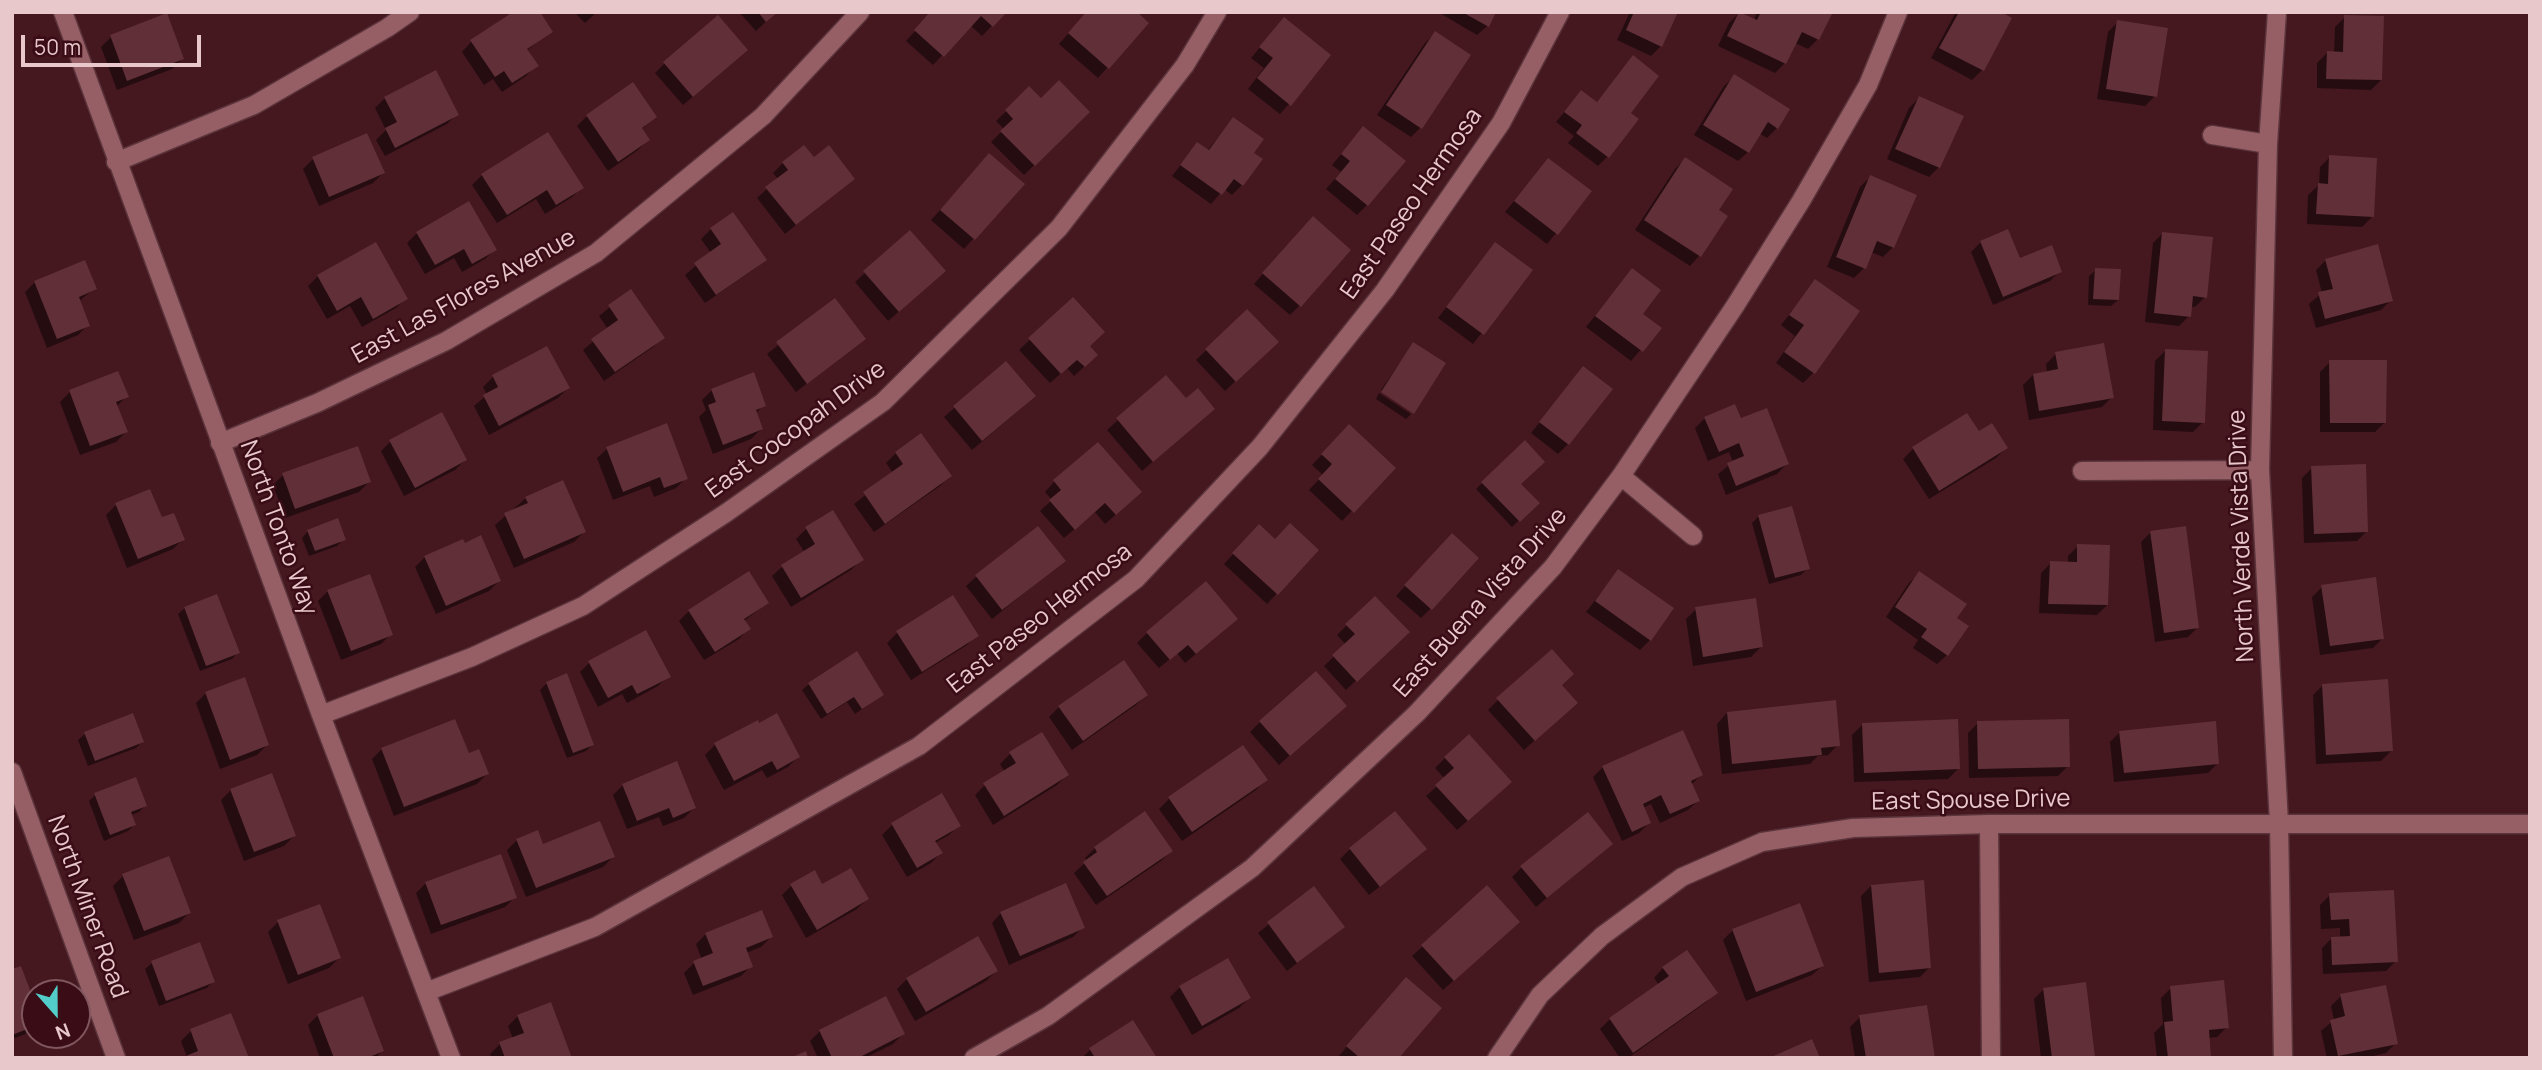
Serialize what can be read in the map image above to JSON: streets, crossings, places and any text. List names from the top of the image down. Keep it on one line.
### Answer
{"streets":{"street":["East Paseo Hermosa","East Las Flores Avenue","East Cocopah Drive","North Tonto Way","North Verde Vista Drive","East Buena Vista Drive","East Spouse Drive","North Miner Road"]},"crossings":[["East Paseo Hermosa","North Tonto Way"],["East Las Flores Avenue","North Tonto Way"],["East Cocopah Drive","North Tonto Way"],["North Verde Vista Drive","East Spouse Drive"]],"scale_bar":"50 m","north":"bottom"}
